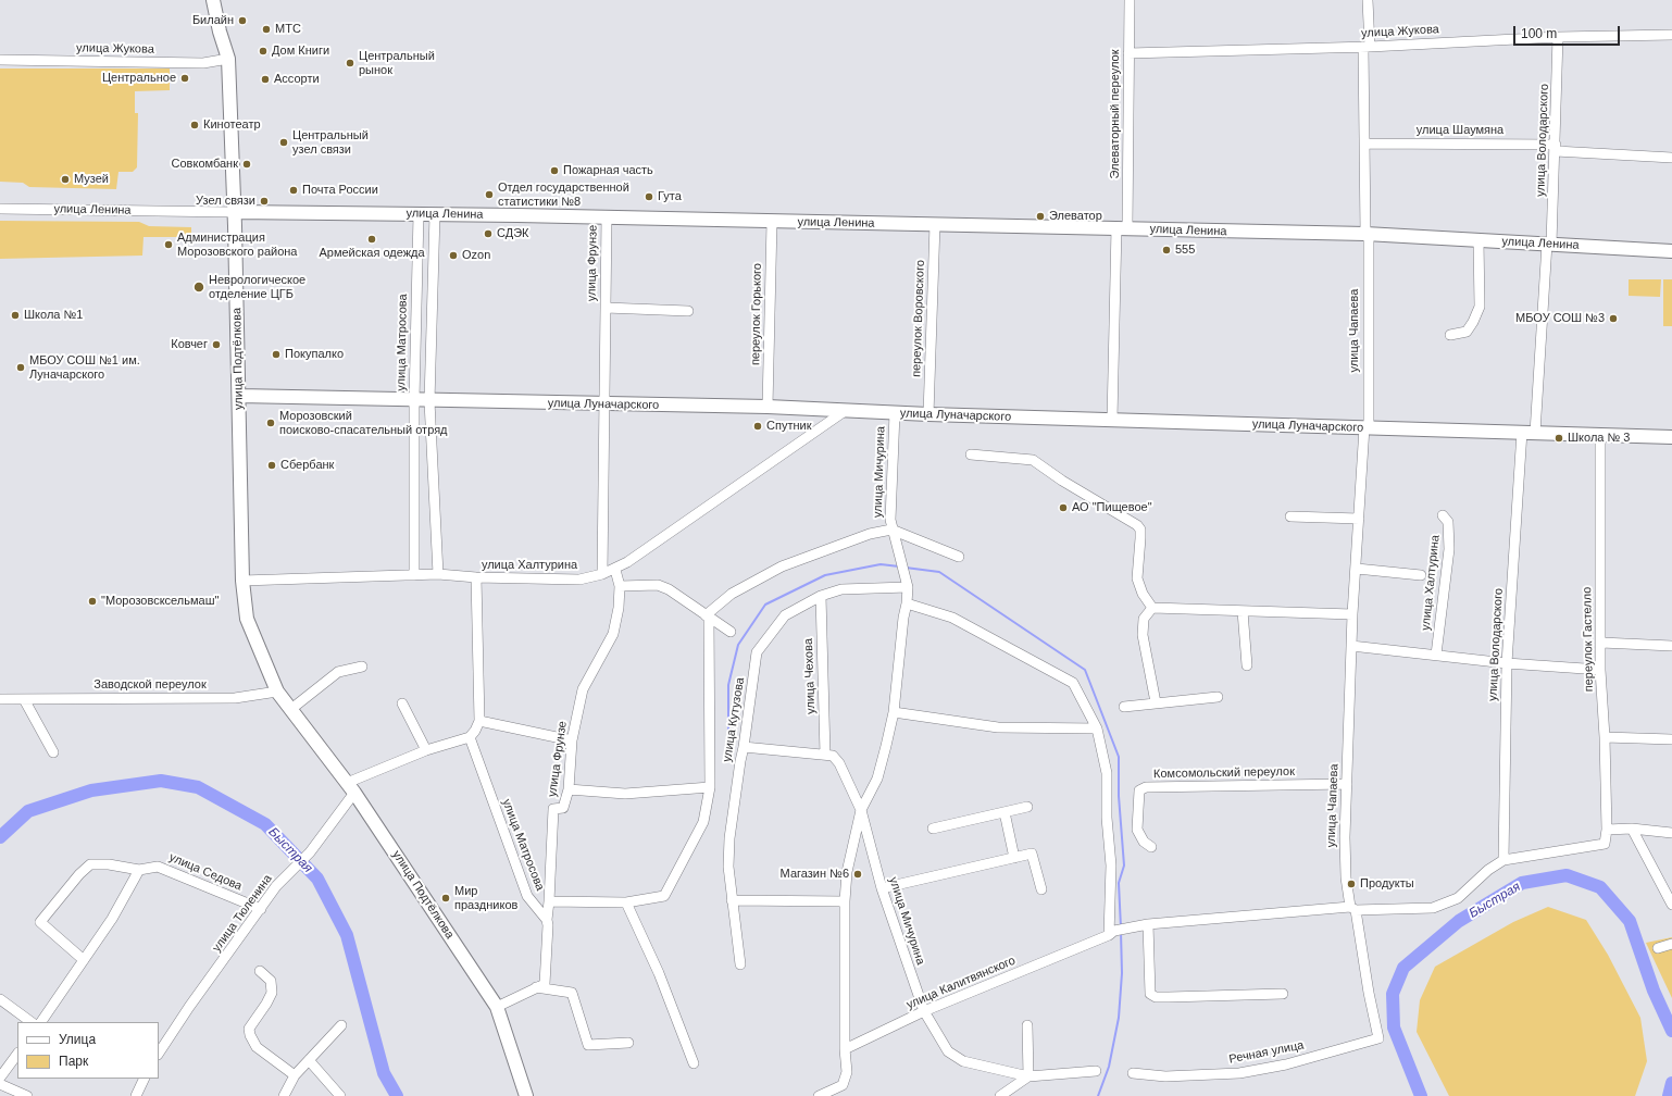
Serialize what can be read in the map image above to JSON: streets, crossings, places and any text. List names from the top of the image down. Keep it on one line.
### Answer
{"streets":{"main road":["улица Ленина","улица Подтёлкова","улица Луначарского"],"street":["улица Жукова","Элеваторный переулок","улица Шаумяна","улица Володарского","улица Фрунзе","переулок Горького","переулок Воровского","улица Чапаева","улица Матросова","улица Мичурина","улица Халтурина","переулок Гастелло","улица Чехова","Заводской переулок","улица Кутузова","Комсомольский переулок","улица Седова","улица Тюленина","улица Калитвянского","Речная улица"]},"crossings":[["улица Жукова","Элеваторный переулок"],["улица Жукова","улица Володарского"],["улица Жукова","улица Чапаева"],["улица Жукова","улица Подтёлкова"],["Элеваторный переулок","улица Ленина"],["Элеваторный переулок","улица Луначарского"],["улица Шаумяна","улица Володарского"],["улица Шаумяна","улица Чапаева"],["улица Володарского","улица Ленина"],["улица Володарского","улица Луначарского"],["улица Володарского","улица Калитвянского"],["улица Ленина","улица Фрунзе"],["улица Ленина","переулок Горького"],["улица Ленина","переулок Воровского"],["улица Ленина","улица Чапаева"],["улица Ленина","улица Матросова"],["улица Ленина","улица Подтёлкова"],["улица Фрунзе","улица Луначарского"],["улица Фрунзе","улица Халтурина"],["улица Фрунзе","улица Кутузова"],["переулок Горького","улица Луначарского"],["переулок Воровского","улица Луначарского"],["улица Чапаева","улица Луначарского"],["улица Чапаева","Комсомольский переулок"],["улица Чапаева","улица Калитвянского"],["улица Чапаева","Речная улица"],["улица Матросова","улица Луначарского"],["улица Матросова","улица Халтурина"],["улица Подтёлкова","улица Луначарского"],["улица Подтёлкова","улица Халтурина"],["улица Подтёлкова","Заводской переулок"],["улица Подтёлкова","улица Тюленина"],["улица Луначарского","улица Мичурина"],["улица Луначарского","улица Халтурина"],["улица Луначарского","переулок Гастелло"],["улица Мичурина","улица Кутузова"],["улица Мичурина","улица Калитвянского"],["переулок Гастелло","улица Калитвянского"],["улица Чехова","улица Кутузова"],["улица Седова","улица Тюленина"]],"water":["Быстрая"],"places":["Билайн","МТС","Дом Книги","Центральный рынок","Центральное","Ассорти","Кинотеатр","Центральный узел связи","Совкомбанк","Пожарная часть","Музей","Почта России","Отдел государственной статистики №8","Гута","Узел связи","Элеватор","СДЭК","Армейская одежда","Администрация Морозовского района","555","Ozon","Неврологическое отделение ЦГБ","Школа №1","МБОУ СОШ №3","Ковчег","Покупалко","МБОУ СОШ №1 им. Луначарского","Морозовский поисково-спасательный отряд","Спутник","Школа № 3","Сбербанк","АО \"Пищевое\"","\"Морозовсксельмаш\"","Магазин №6","Продукты","Мир праздников"],"legend":["Улица","Парк"],"scale_bar":"100 m"}
